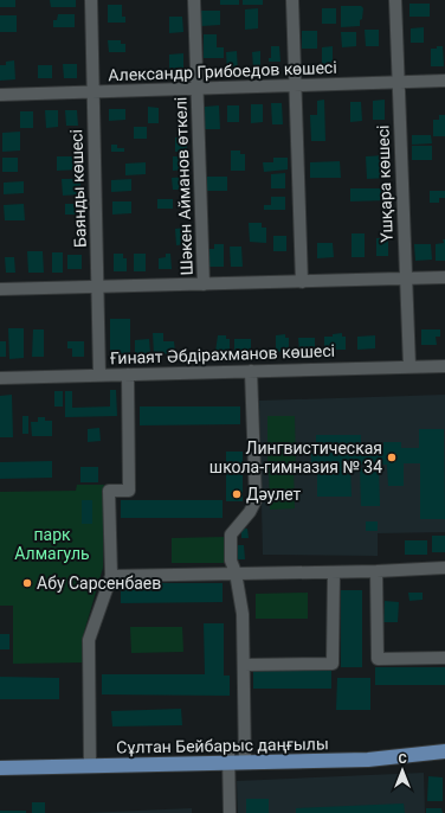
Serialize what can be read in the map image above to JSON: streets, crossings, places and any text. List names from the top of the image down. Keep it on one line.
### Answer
{"streets":{"main road":["Сұлтан Бейбарыс даңғылы"],"street":["Александр Грибоедов көшесі","Үшқара көшесі","Шәкен Айманов өткелі","Баянды көшесі","Ғинаят Әбдірахманов көшесі"]},"crossings":[["Александр Грибоедов көшесі","Үшқара көшесі"],["Александр Грибоедов көшесі","Шәкен Айманов өткелі"],["Александр Грибоедов көшесі","Баянды көшесі"],["Үшқара көшесі","Ғинаят Әбдірахманов көшесі"],["Баянды көшесі","Ғинаят Әбдірахманов көшесі"]],"parks":["парк Алмагуль"],"places":["Лингвистическая школа-гимназия № 34","Дәулет","Абу Сарсенбаев"],"north":"top"}
